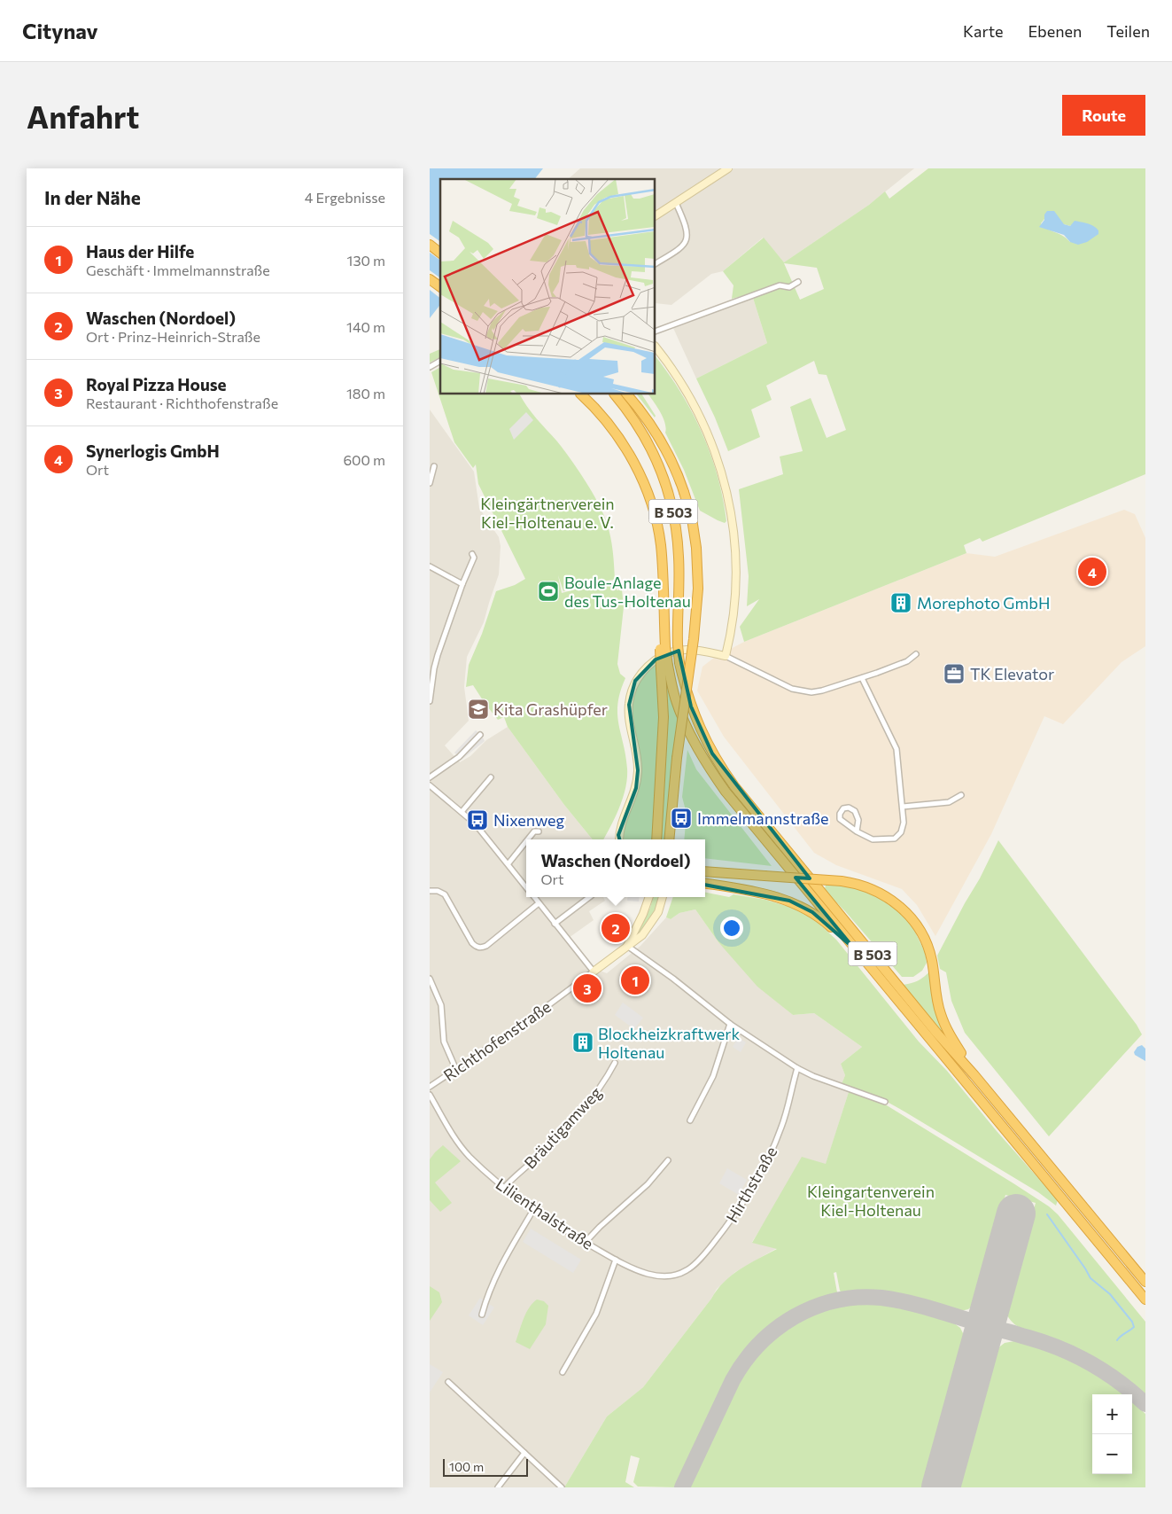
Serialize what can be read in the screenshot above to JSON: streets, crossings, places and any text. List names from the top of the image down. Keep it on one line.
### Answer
{"streets":{"highway":["B 503"],"street":["Richthofenstraße","Bräutigamweg","Hirthstraße","Lilienthalstraße"]},"crossings":[["Bräutigamweg","Lilienthalstraße"],["Hirthstraße","Lilienthalstraße"]],"parks":["Kleingärtnerverein Kiel-Holtenau e. V.","Kleingartenverein Kiel-Holtenau"],"places":{"sports":["Boule-Anlage des Tus-Holtenau"],"building":["Morephoto GmbH","Blockheizkraftwerk Holtenau"],"office":["TK Elevator"],"school or university":["Kita Grashüpfer"],"bus stop":["Immelmannstraße","Nixenweg"]},"scale_bar":"100 m","page":{"header":"Citynav","nav":["Karte","Ebenen","Teilen"],"buttons":"Route","title":"Anfahrt","heading":["In der Nähe","4 Ergebnisse"],"list":[{"mark":"1","name":"Haus der Hilfe","note":"Geschäft · Immelmannstraße","value":"130 m"},{"mark":"2","name":"Waschen (Nordoel)","note":"Ort · Prinz-Heinrich-Straße","value":"140 m"},{"mark":"3","name":"Royal Pizza House","note":"Restaurant · Richthofenstraße","value":"180 m"},{"mark":"4","name":"Synerlogis GmbH","note":"Ort","value":"600 m"}],"pins":["4","2","1","3"],"popup":["Waschen (Nordoel)","Ort"],"map_buttons":["+","−"],"scale":"100 m"}}
